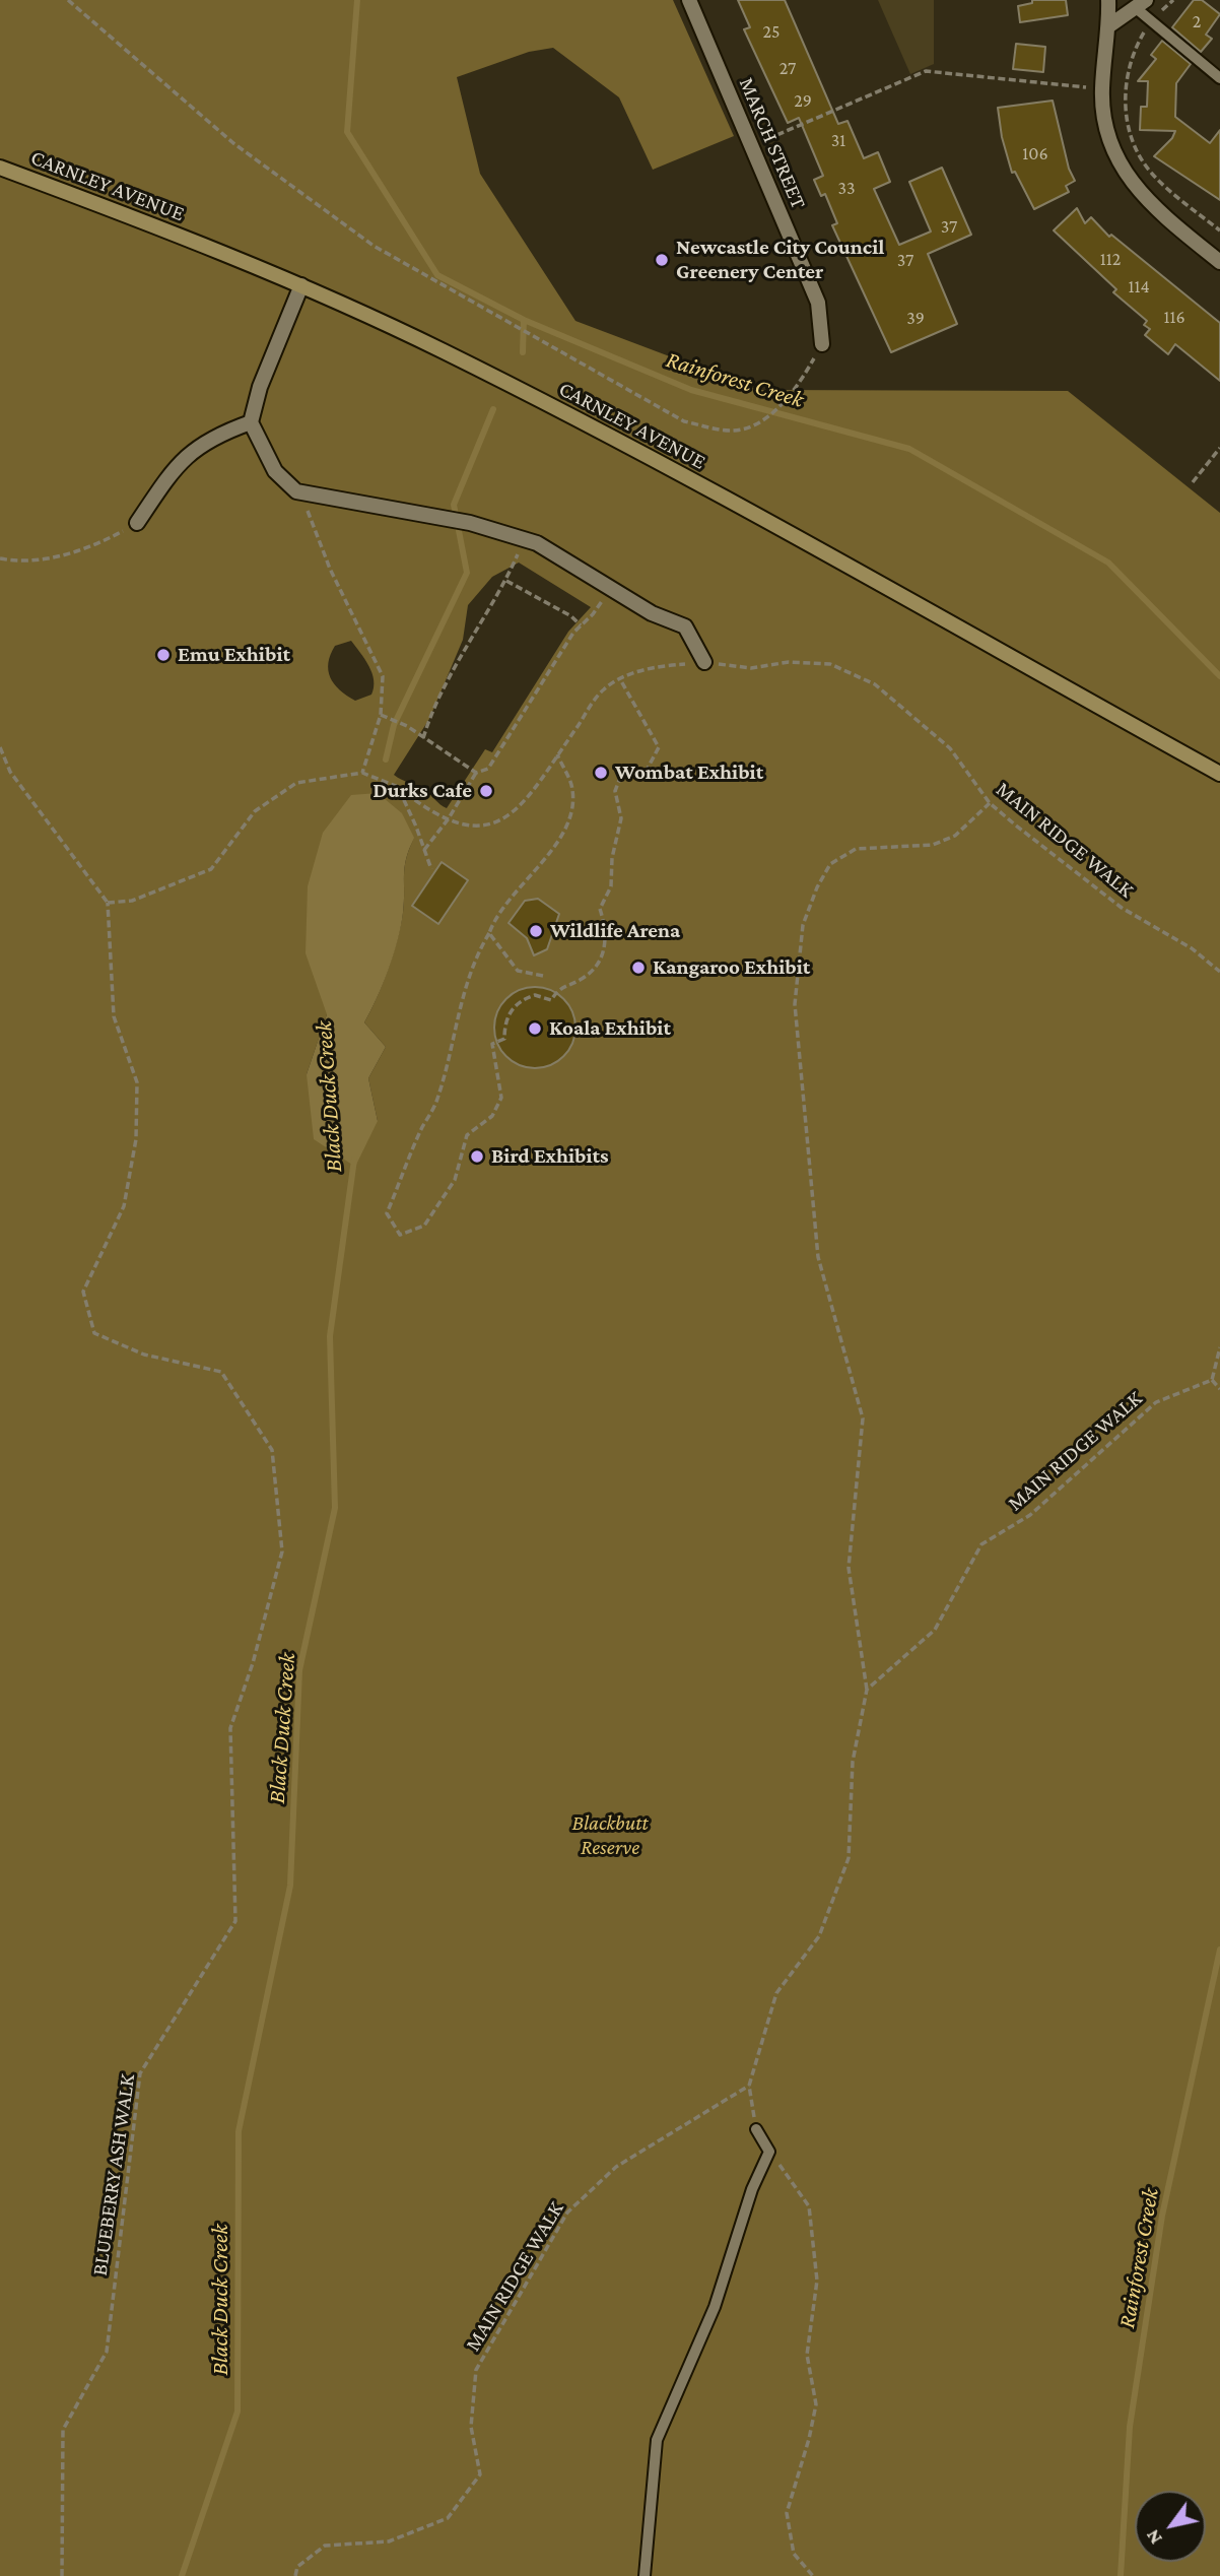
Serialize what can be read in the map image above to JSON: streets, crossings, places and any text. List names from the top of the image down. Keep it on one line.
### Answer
{"streets":{"main road":["CARNLEY AVENUE"],"street":["MARCH STREET"],"path":["MAIN RIDGE WALK","BLUEBERRY ASH WALK"]},"water":["Rainforest Creek","Black Duck Creek"],"parks":["Blackbutt Reserve"],"places":["Newcastle City Council Greenery Center","Emu Exhibit","Wombat Exhibit","Durks Cafe","Wildlife Arena","Kangaroo Exhibit","Koala Exhibit","Bird Exhibits"],"house_numbers":["2","25","27","29","31","106","33","37","112","37","114","116","39"],"north":"bottom left"}
